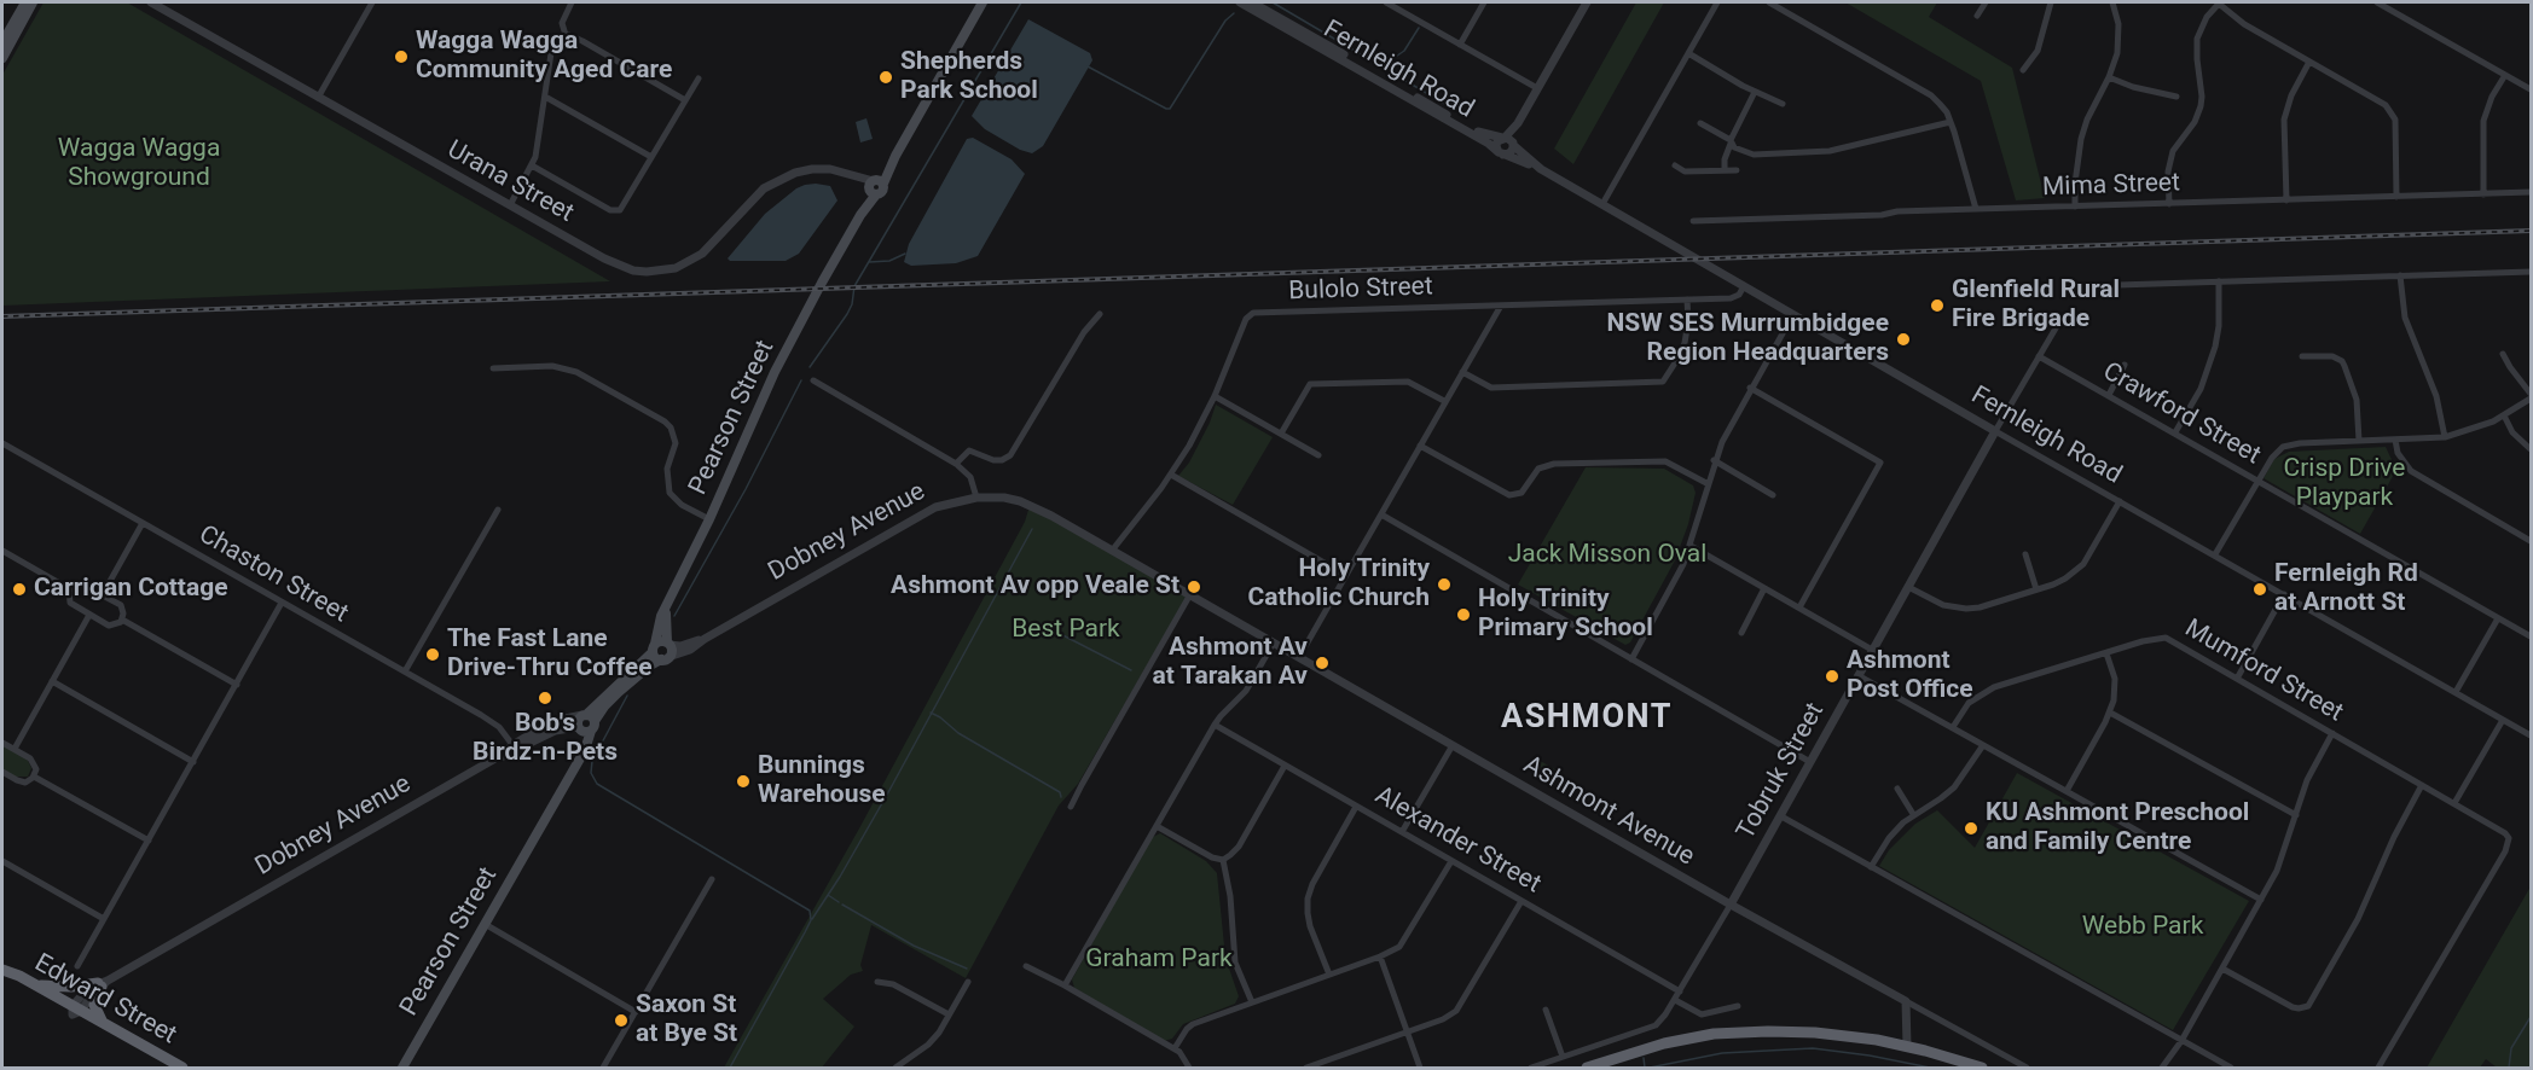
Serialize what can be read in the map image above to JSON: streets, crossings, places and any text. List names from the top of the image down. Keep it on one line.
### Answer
{"streets":{"highway":["Edward Street"],"main road":["Pearson Street","Dobney Avenue"],"street":["Fernleigh Road","Urana Street","Mima Street","Bulolo Street","Crawford Street","Chaston Street","Mumford Street","Tobruk Street","Ashmont Avenue","Alexander Street"]},"crossings":[["Fernleigh Road","Bulolo Street"],["Fernleigh Road","Tobruk Street"],["Urana Street","Pearson Street"],["Bulolo Street","Ashmont Avenue"],["Crawford Street","Tobruk Street"],["Pearson Street","Dobney Avenue"],["Dobney Avenue","Chaston Street"],["Dobney Avenue","Ashmont Avenue"],["Dobney Avenue","Edward Street"],["Tobruk Street","Ashmont Avenue"],["Tobruk Street","Alexander Street"]],"districts":["ASHMONT"],"parks":["Wagga Wagga Showground","Crisp Drive Playpark","Jack Misson Oval","Best Park","Webb Park","Graham Park"],"places":["Wagga Wagga Community Aged Care","Shepherds Park School","Glenfield Rural Fire Brigade","NSW SES Murrumbidgee Region Headquarters","Holy Trinity Catholic Church","Ashmont Av opp Veale St","Carrigan Cottage","Fernleigh Rd at Arnott St","Holy Trinity Primary School","The Fast Lane Drive-Thru Coffee","Ashmont Av at Tarakan Av","Ashmont Post Office","Bob's Birdz-n-Pets","Bunnings Warehouse","KU Ashmont Preschool and Family Centre","Saxon St at Bye St"]}
